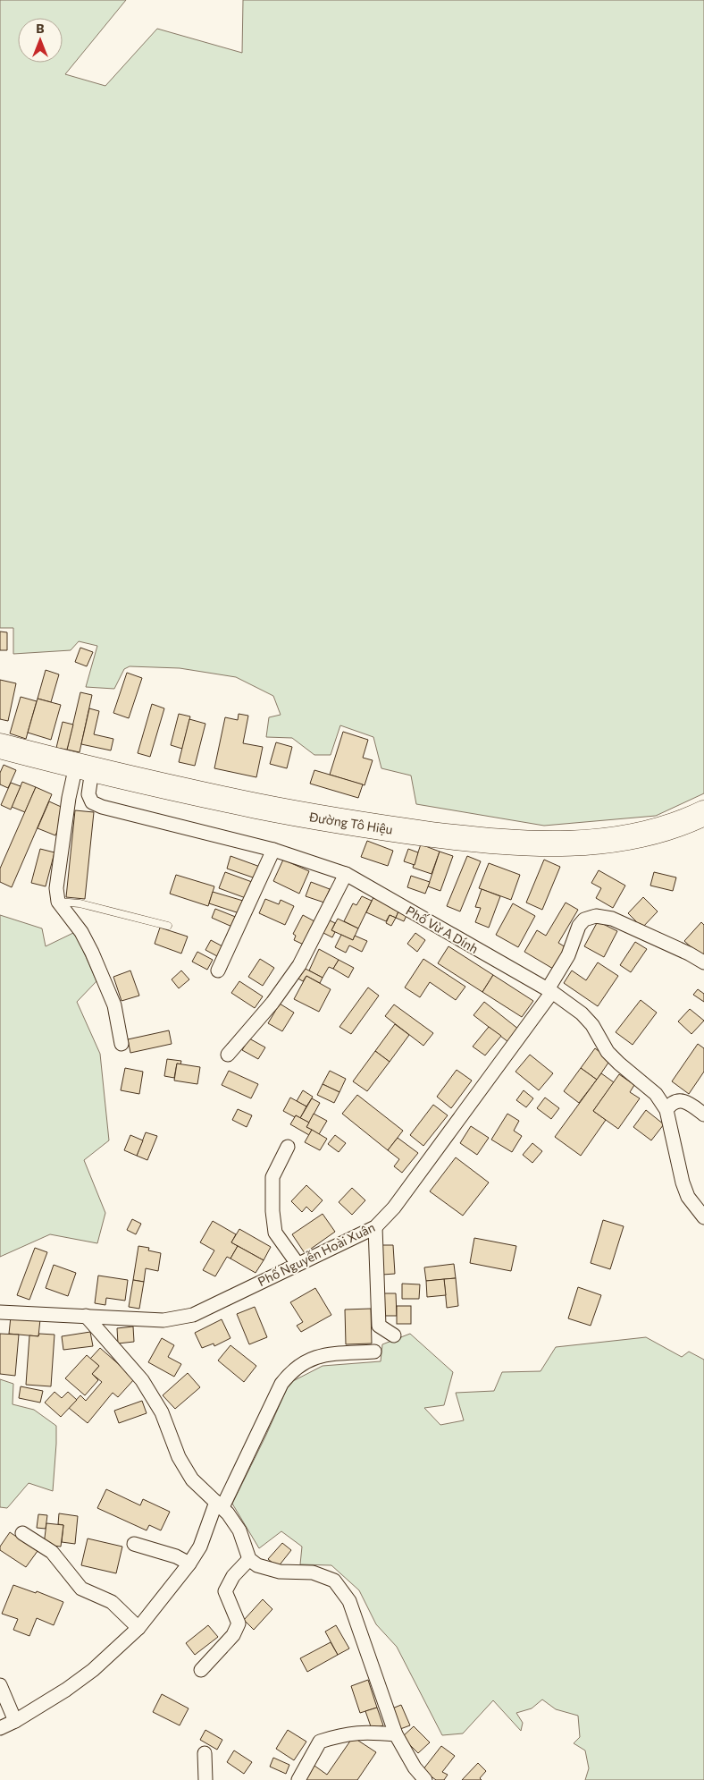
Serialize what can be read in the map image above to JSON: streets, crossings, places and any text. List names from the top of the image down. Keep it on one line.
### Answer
{"streets":{"highway":["Đường Tô Hiệu"],"street":["Phố Vừ A Dính","Phố Nguyễn Hoài Xuân"]},"crossings":[["Đường Tô Hiệu","Phố Vừ A Dính"],["Phố Vừ A Dính","Phố Nguyễn Hoài Xuân"]],"north":"top"}
